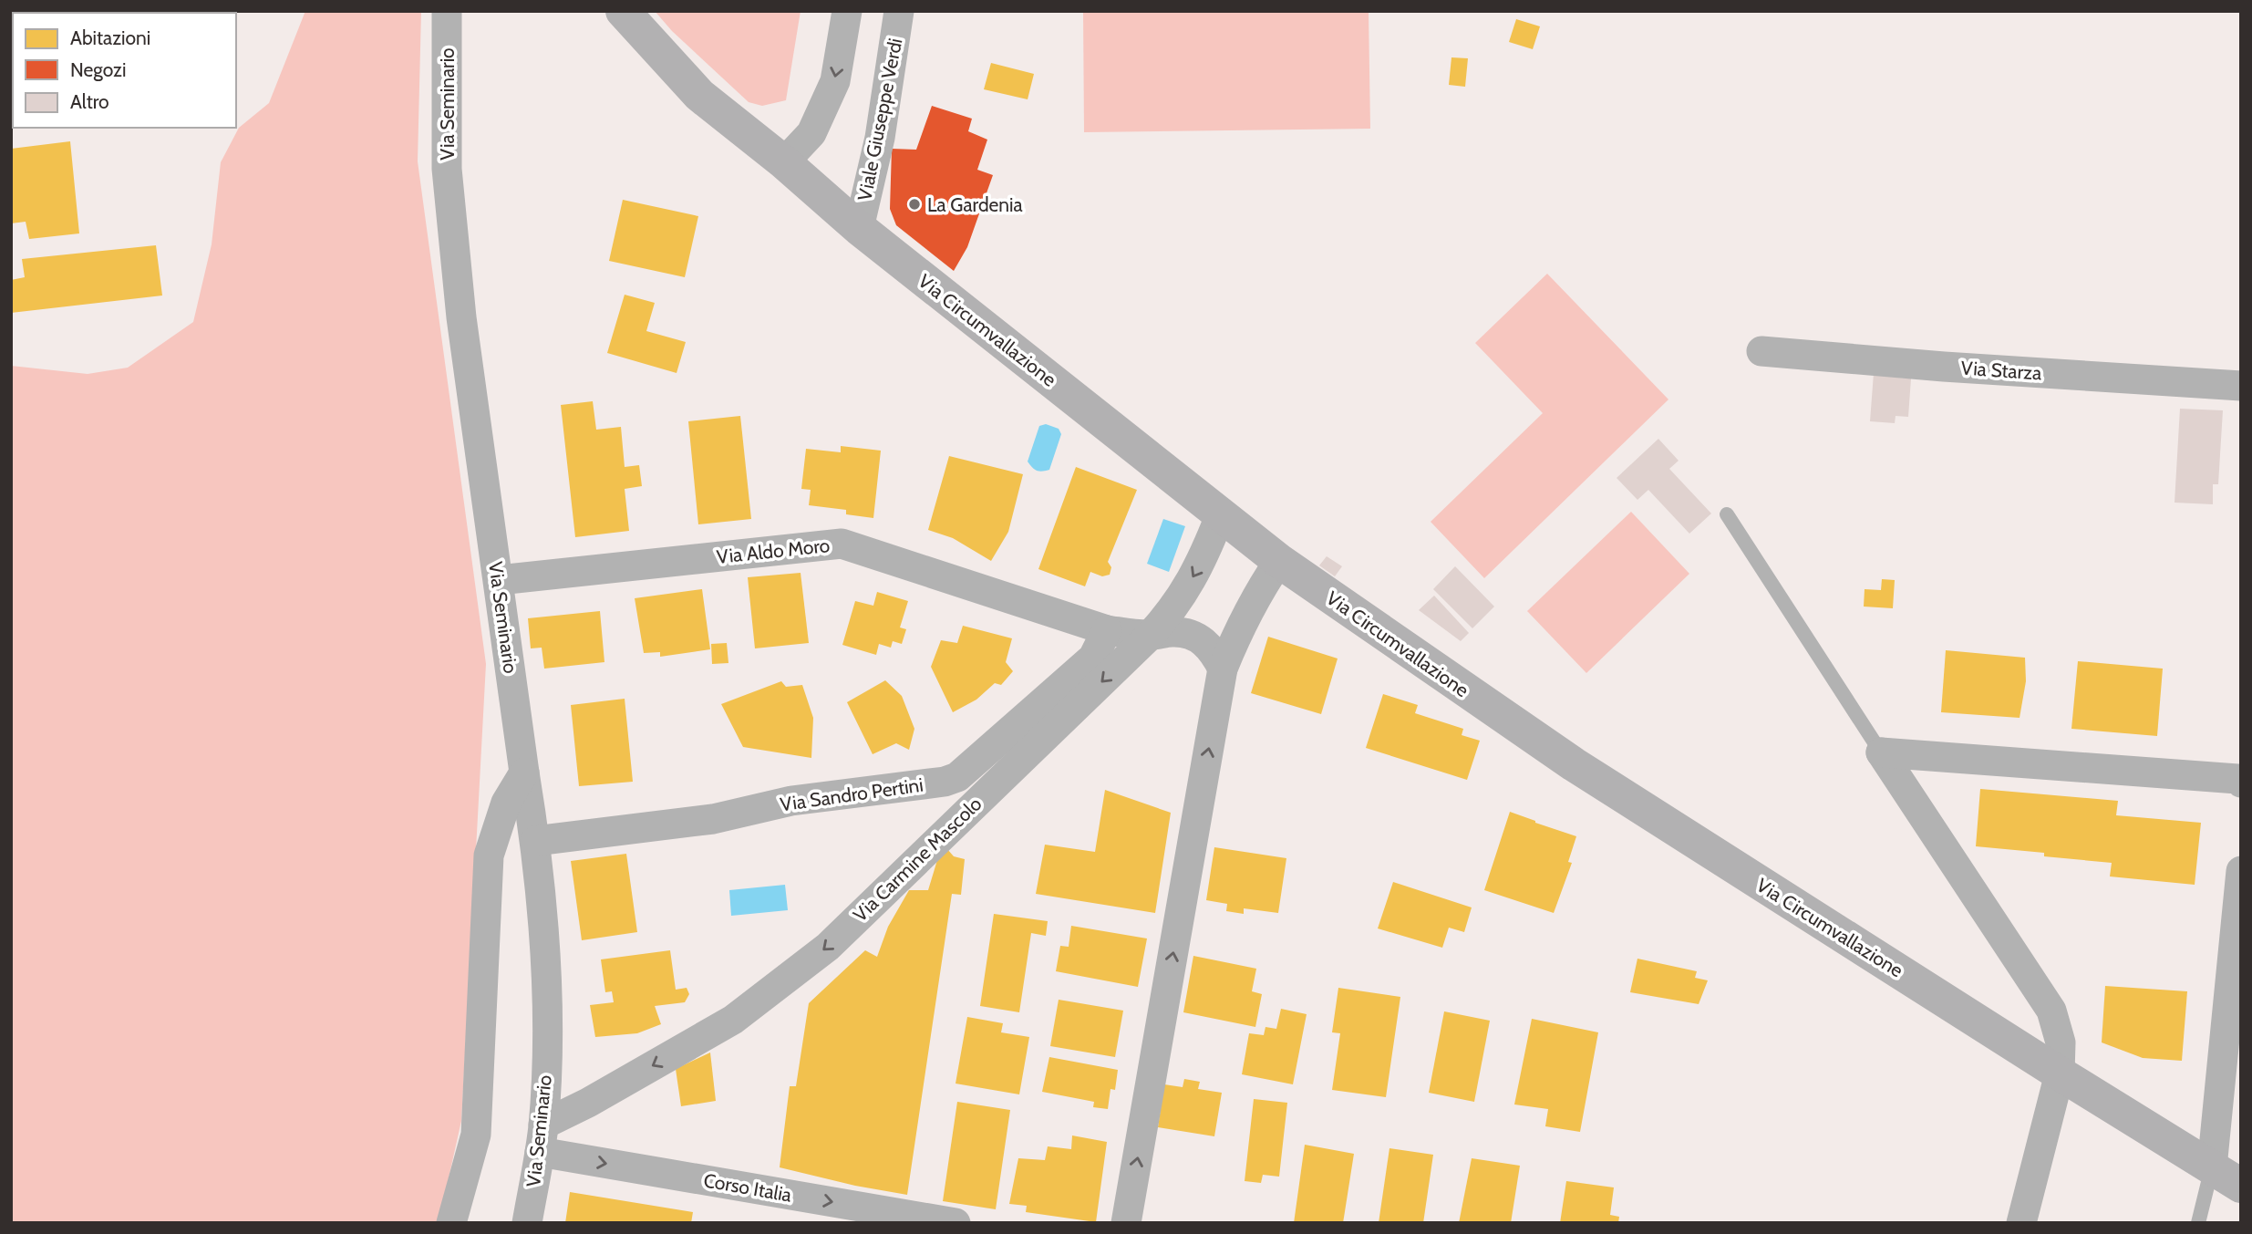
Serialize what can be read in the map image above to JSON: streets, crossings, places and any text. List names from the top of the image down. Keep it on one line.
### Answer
{"streets":{"street":["Via Seminario","Viale Giuseppe Verdi","Via Circumvallazione","Via Starza","Via Aldo Moro","Via Sandro Pertini","Via Carmine Mascolo","Corso Italia"]},"crossings":[["Via Seminario","Via Aldo Moro"],["Via Seminario","Via Sandro Pertini"],["Via Seminario","Via Carmine Mascolo"],["Via Seminario","Corso Italia"],["Viale Giuseppe Verdi","Via Circumvallazione"],["Via Circumvallazione","Via Carmine Mascolo"],["Via Aldo Moro","Via Sandro Pertini"],["Via Aldo Moro","Via Carmine Mascolo"],["Via Carmine Mascolo","Corso Italia"]],"one_way":["Via Carmine Mascolo","Corso Italia"],"places":["La Gardenia"],"legend":["Abitazioni","Negozi","Altro"]}
